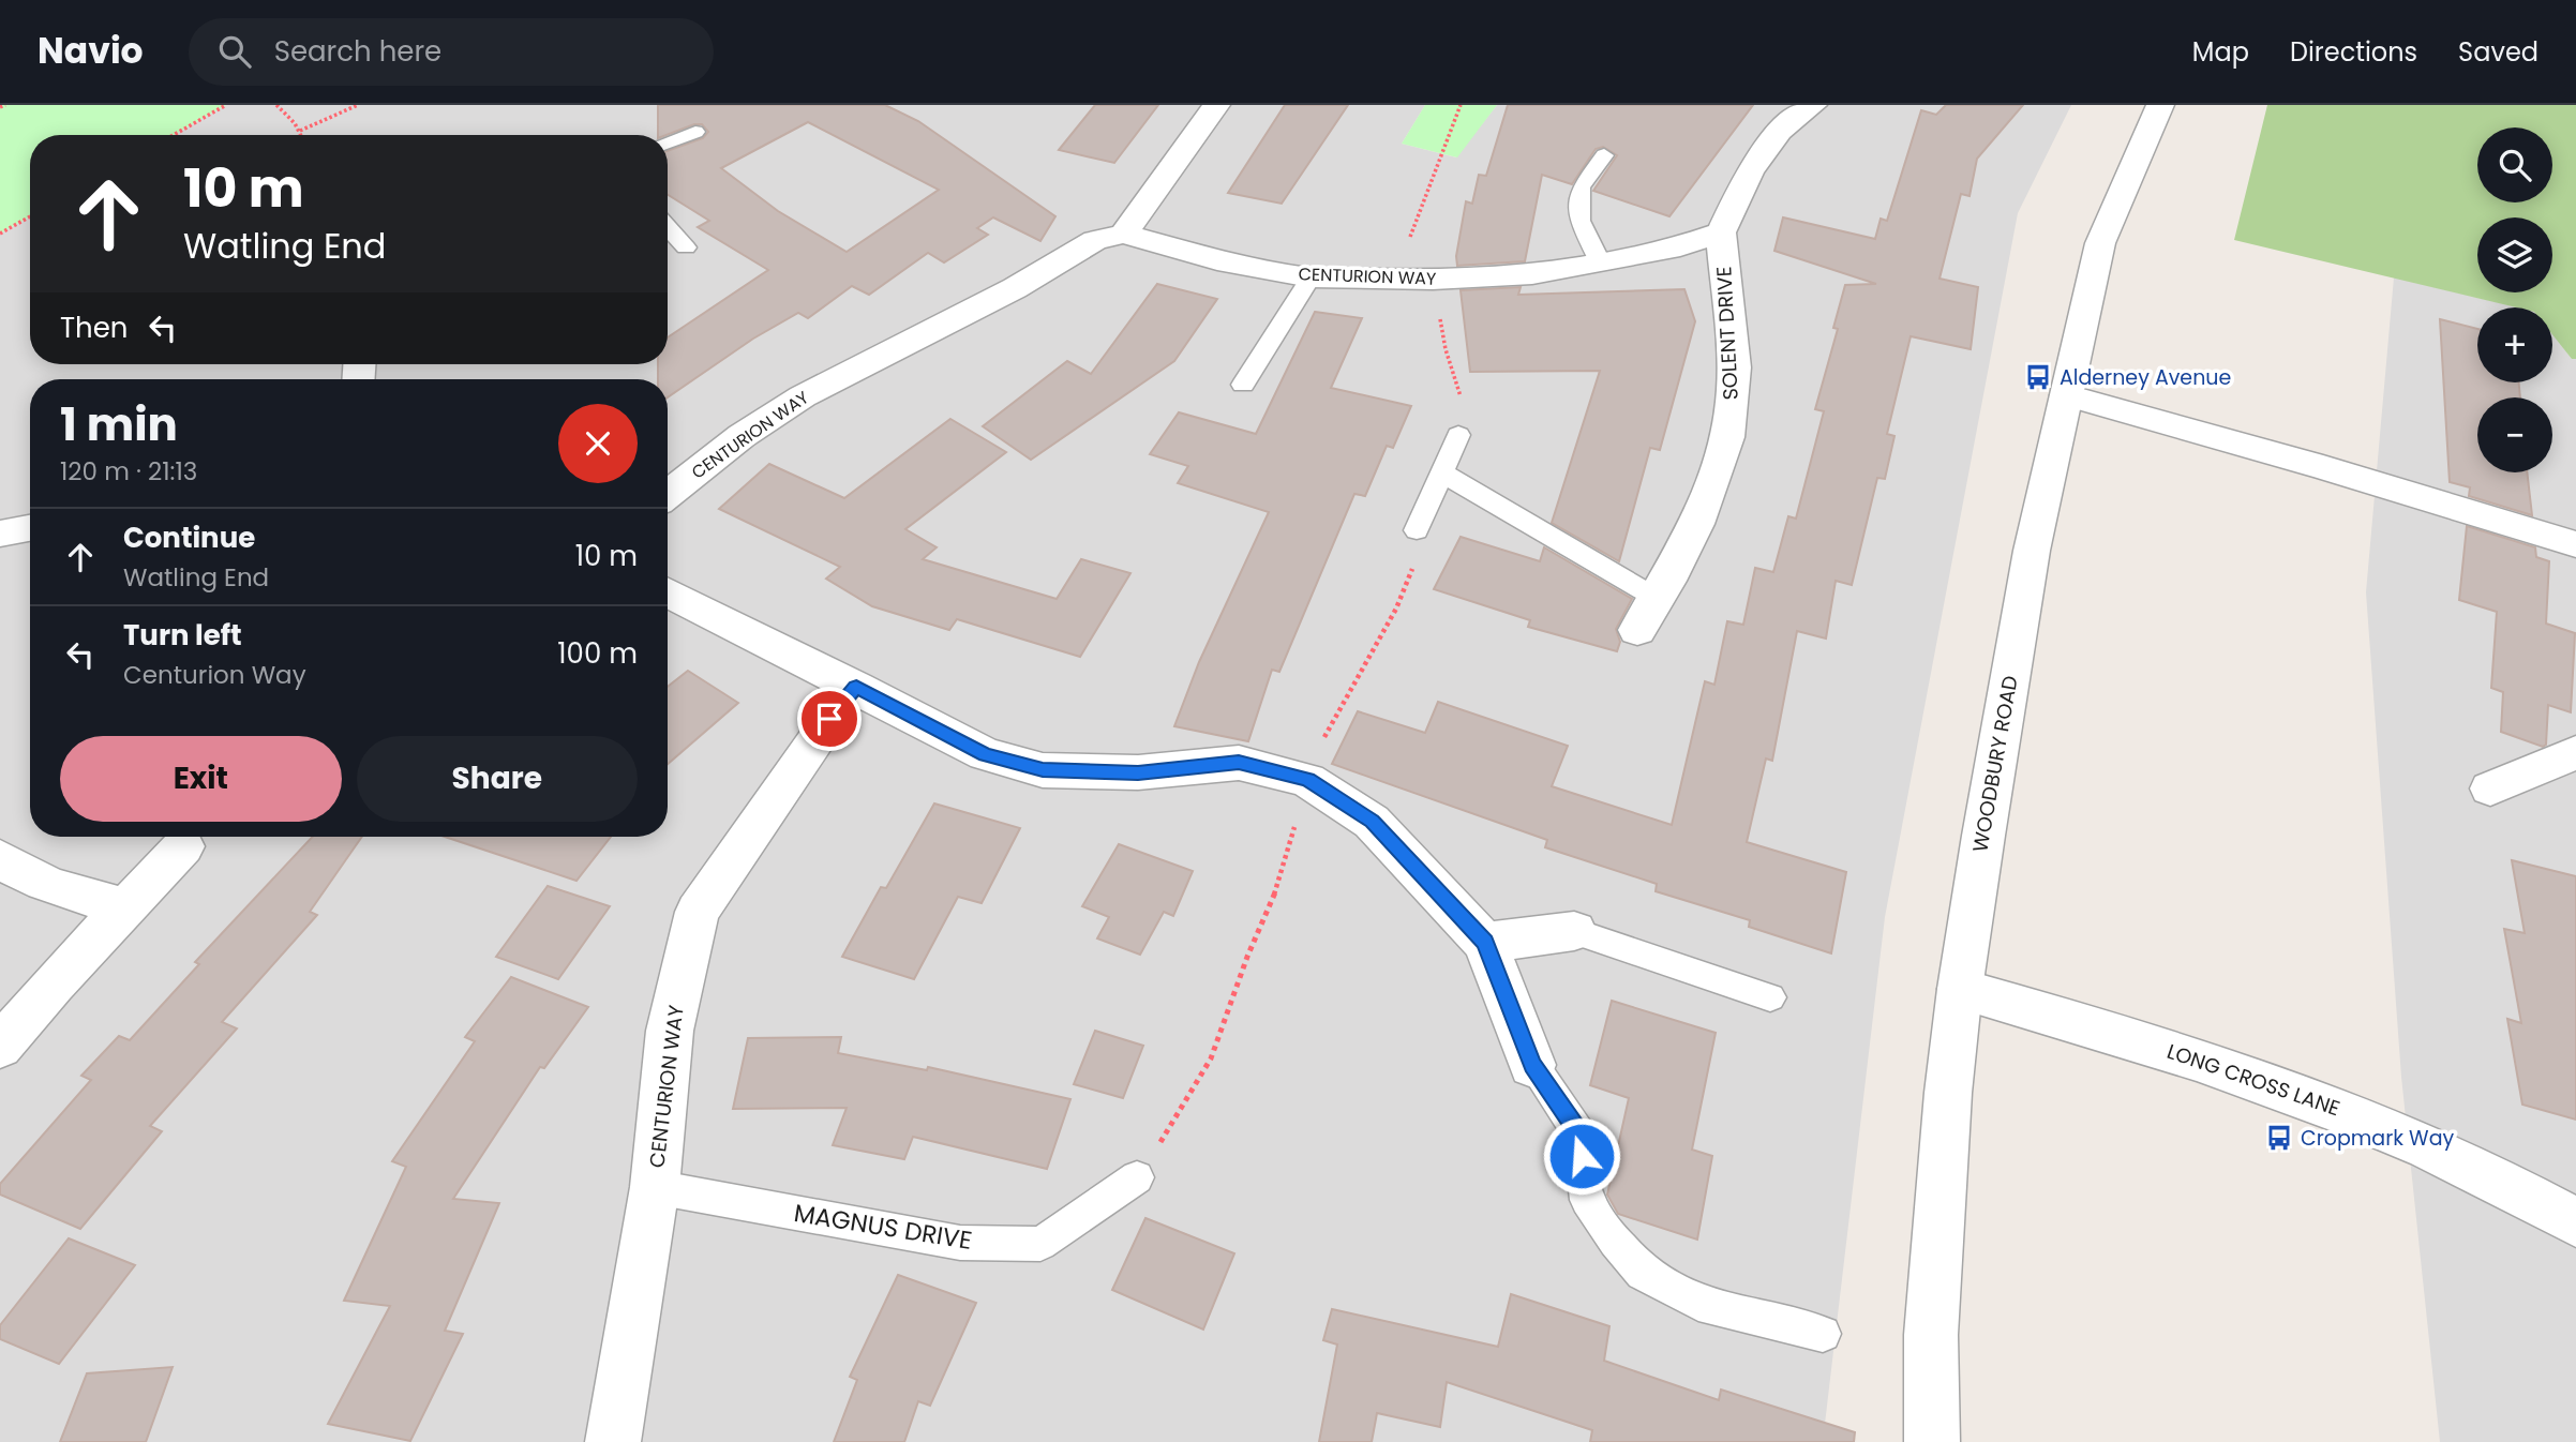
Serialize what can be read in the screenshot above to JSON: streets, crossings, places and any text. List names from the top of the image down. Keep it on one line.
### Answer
{"streets":{"street":["CENTURION WAY","SOLENT DRIVE","WOODBURY ROAD","LONG CROSS LANE"],"lane":["MAGNUS DRIVE"]},"crossings":[["CENTURION WAY","SOLENT DRIVE"],["CENTURION WAY","MAGNUS DRIVE"],["WOODBURY ROAD","LONG CROSS LANE"]],"places":{"bus stop":["Alderney Avenue","Cropmark Way"]},"page":{"header":"Navio","search":"Search here","nav":["Map","Directions","Saved"],"map_buttons":["+","−"],"turn":["10 m","Watling End"],"then":"Then","heading":["1 min","120 m · 21:13"],"list":[{"name":"Continue","note":"Watling End","value":"10 m"},{"name":"Turn left","note":"Centurion Way","value":"100 m"}],"buttons":["Exit","Share"]}}
